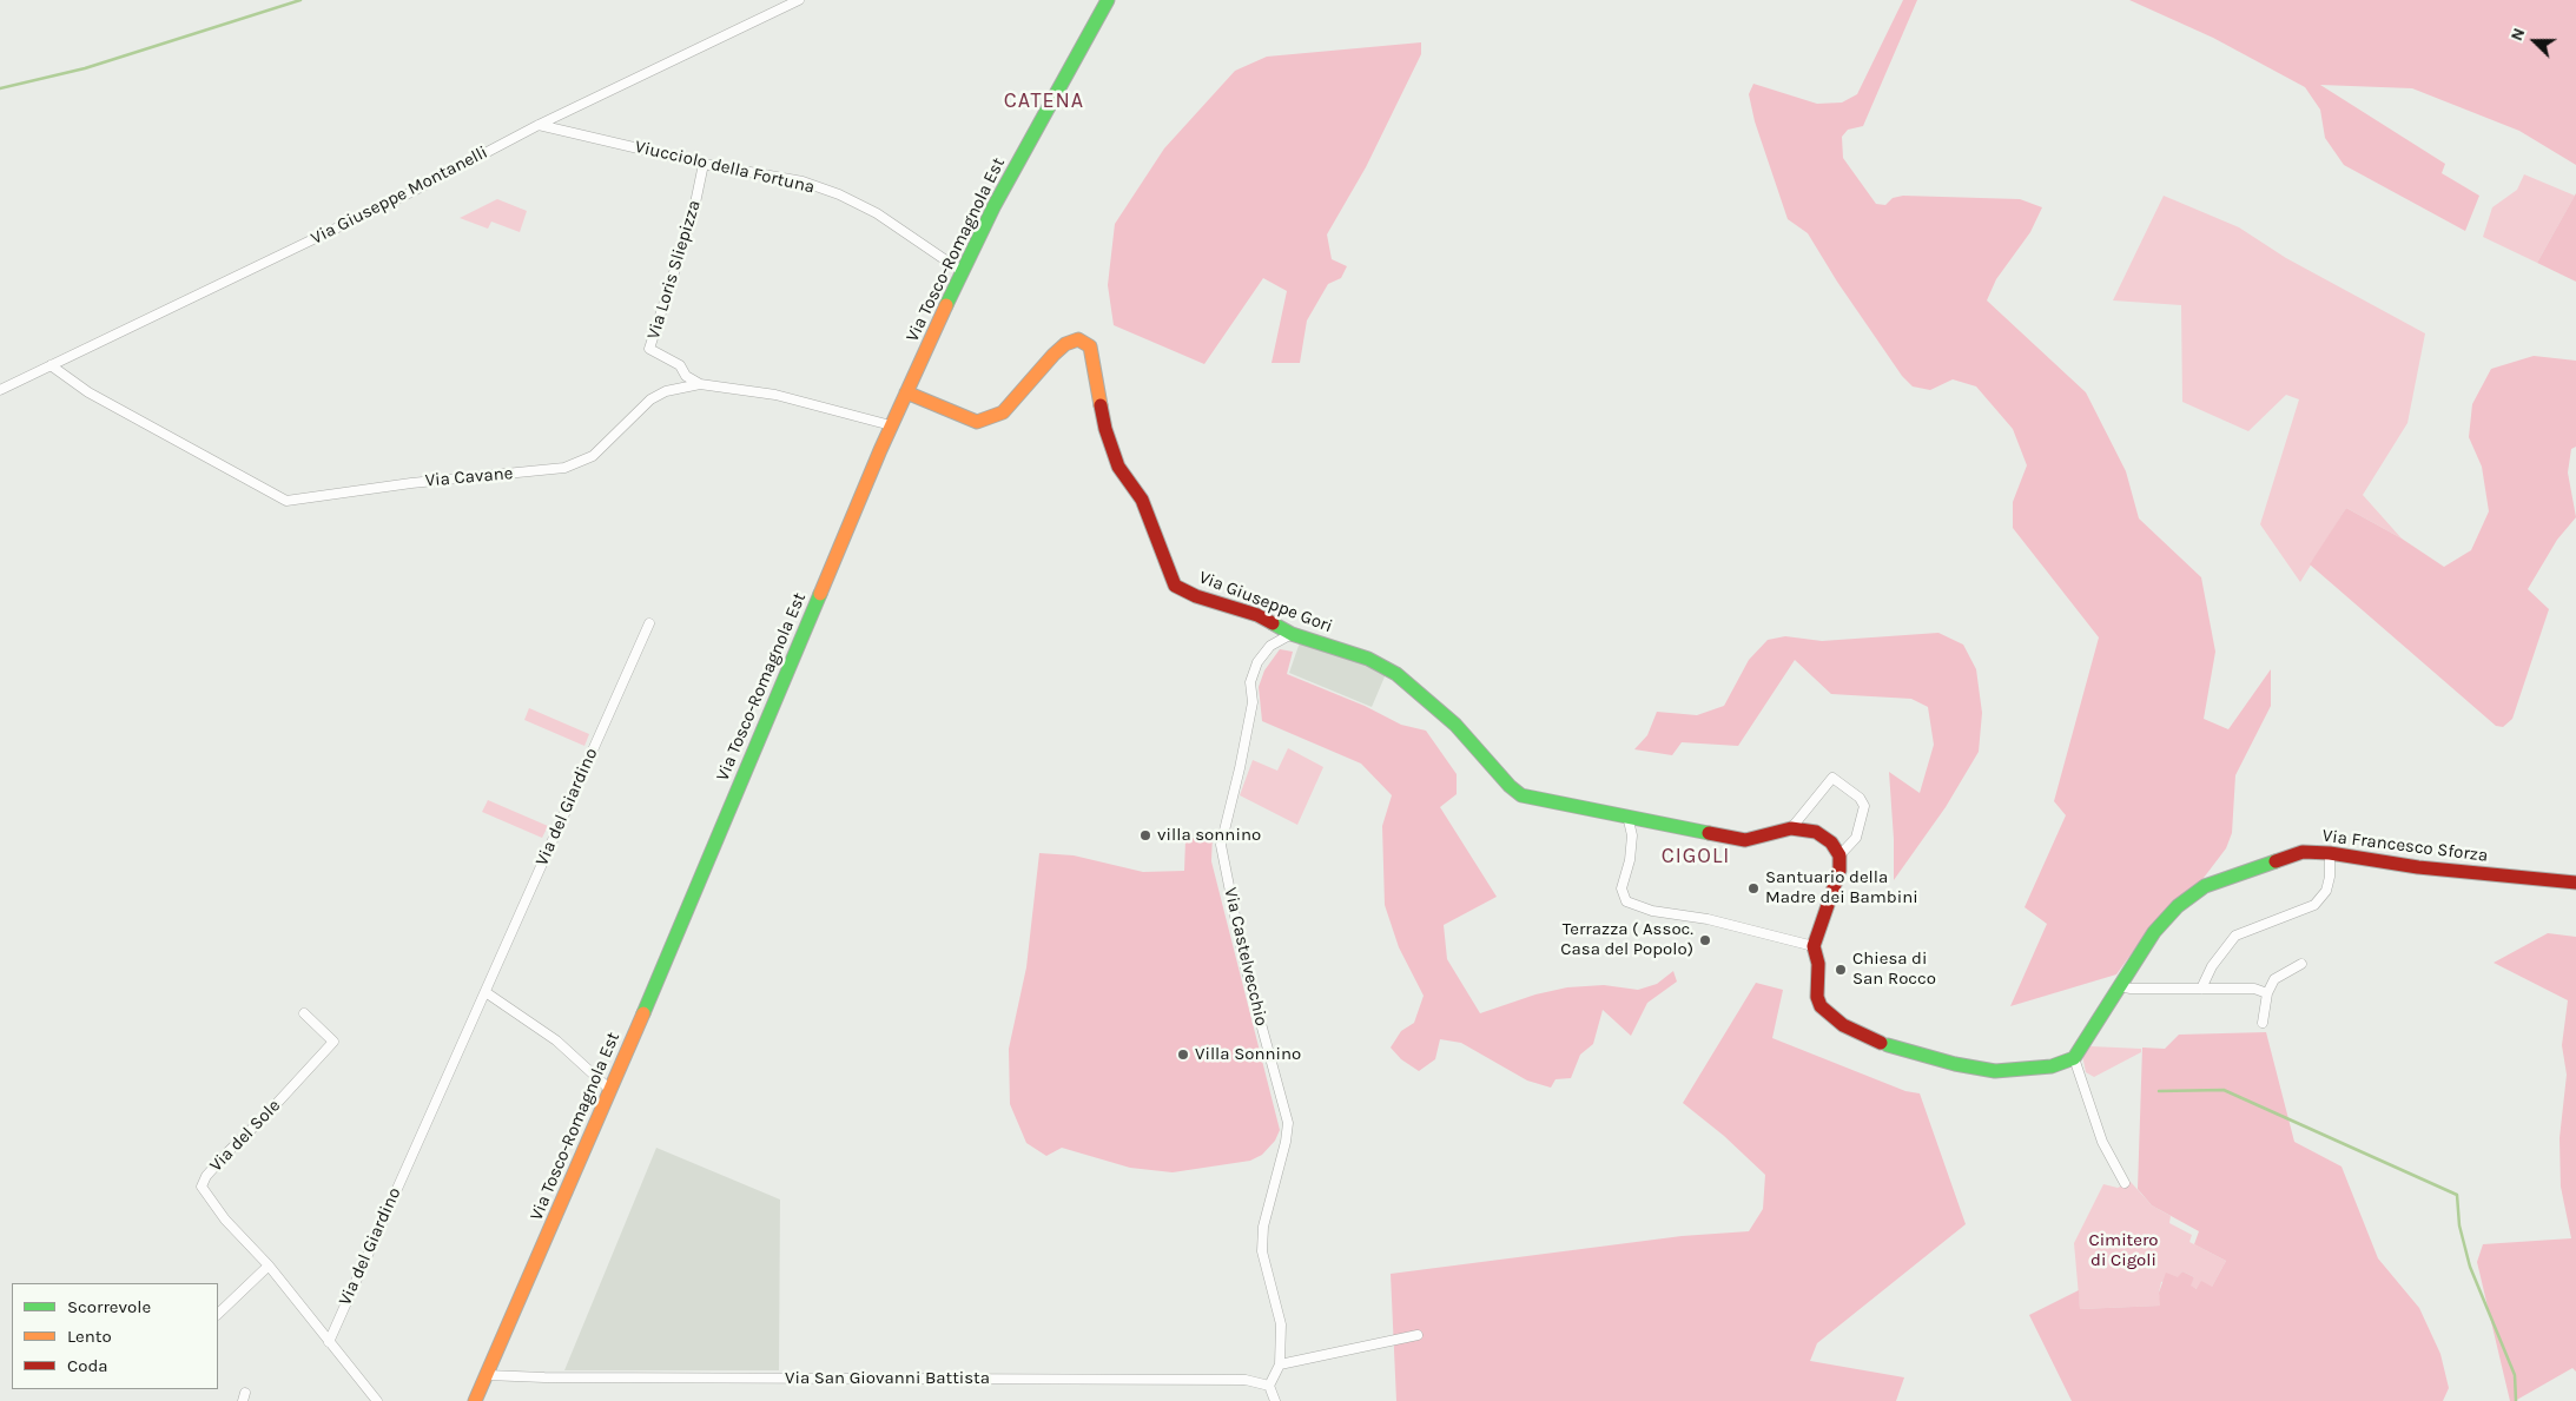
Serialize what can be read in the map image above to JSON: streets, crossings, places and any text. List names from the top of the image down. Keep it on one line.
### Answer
{"streets":{"street":["Viucciolo della Fortuna","Via Giuseppe Montanelli","Via Tosco-Romagnola Est","Via Loris Sliepizza","Via Cavane","Via Giuseppe Gori","Via del Giardino","Via Francesco Sforza","Via Castelvecchio","Via del Sole","Via San Giovanni Battista"]},"crossings":[["Viucciolo della Fortuna","Via Giuseppe Montanelli"],["Viucciolo della Fortuna","Via Tosco-Romagnola Est"],["Viucciolo della Fortuna","Via Loris Sliepizza"],["Via Giuseppe Montanelli","Via Cavane"],["Via Tosco-Romagnola Est","Via Cavane"],["Via Tosco-Romagnola Est","Via Giuseppe Gori"],["Via Tosco-Romagnola Est","Via San Giovanni Battista"],["Via Loris Sliepizza","Via Cavane"],["Via Giuseppe Gori","Via Castelvecchio"],["Via del Giardino","Via del Sole"],["Via Castelvecchio","Via San Giovanni Battista"]],"districts":["CATENA","CIGOLI"],"parks":["Cimitero di Cigoli"],"places":["villa sonnino","Santuario della Madre dei Bambini","Terrazza ( Assoc. Casa del Popolo)","Chiesa di San Rocco","Villa Sonnino"],"legend":["Scorrevole","Lento","Coda"],"north":"left"}
